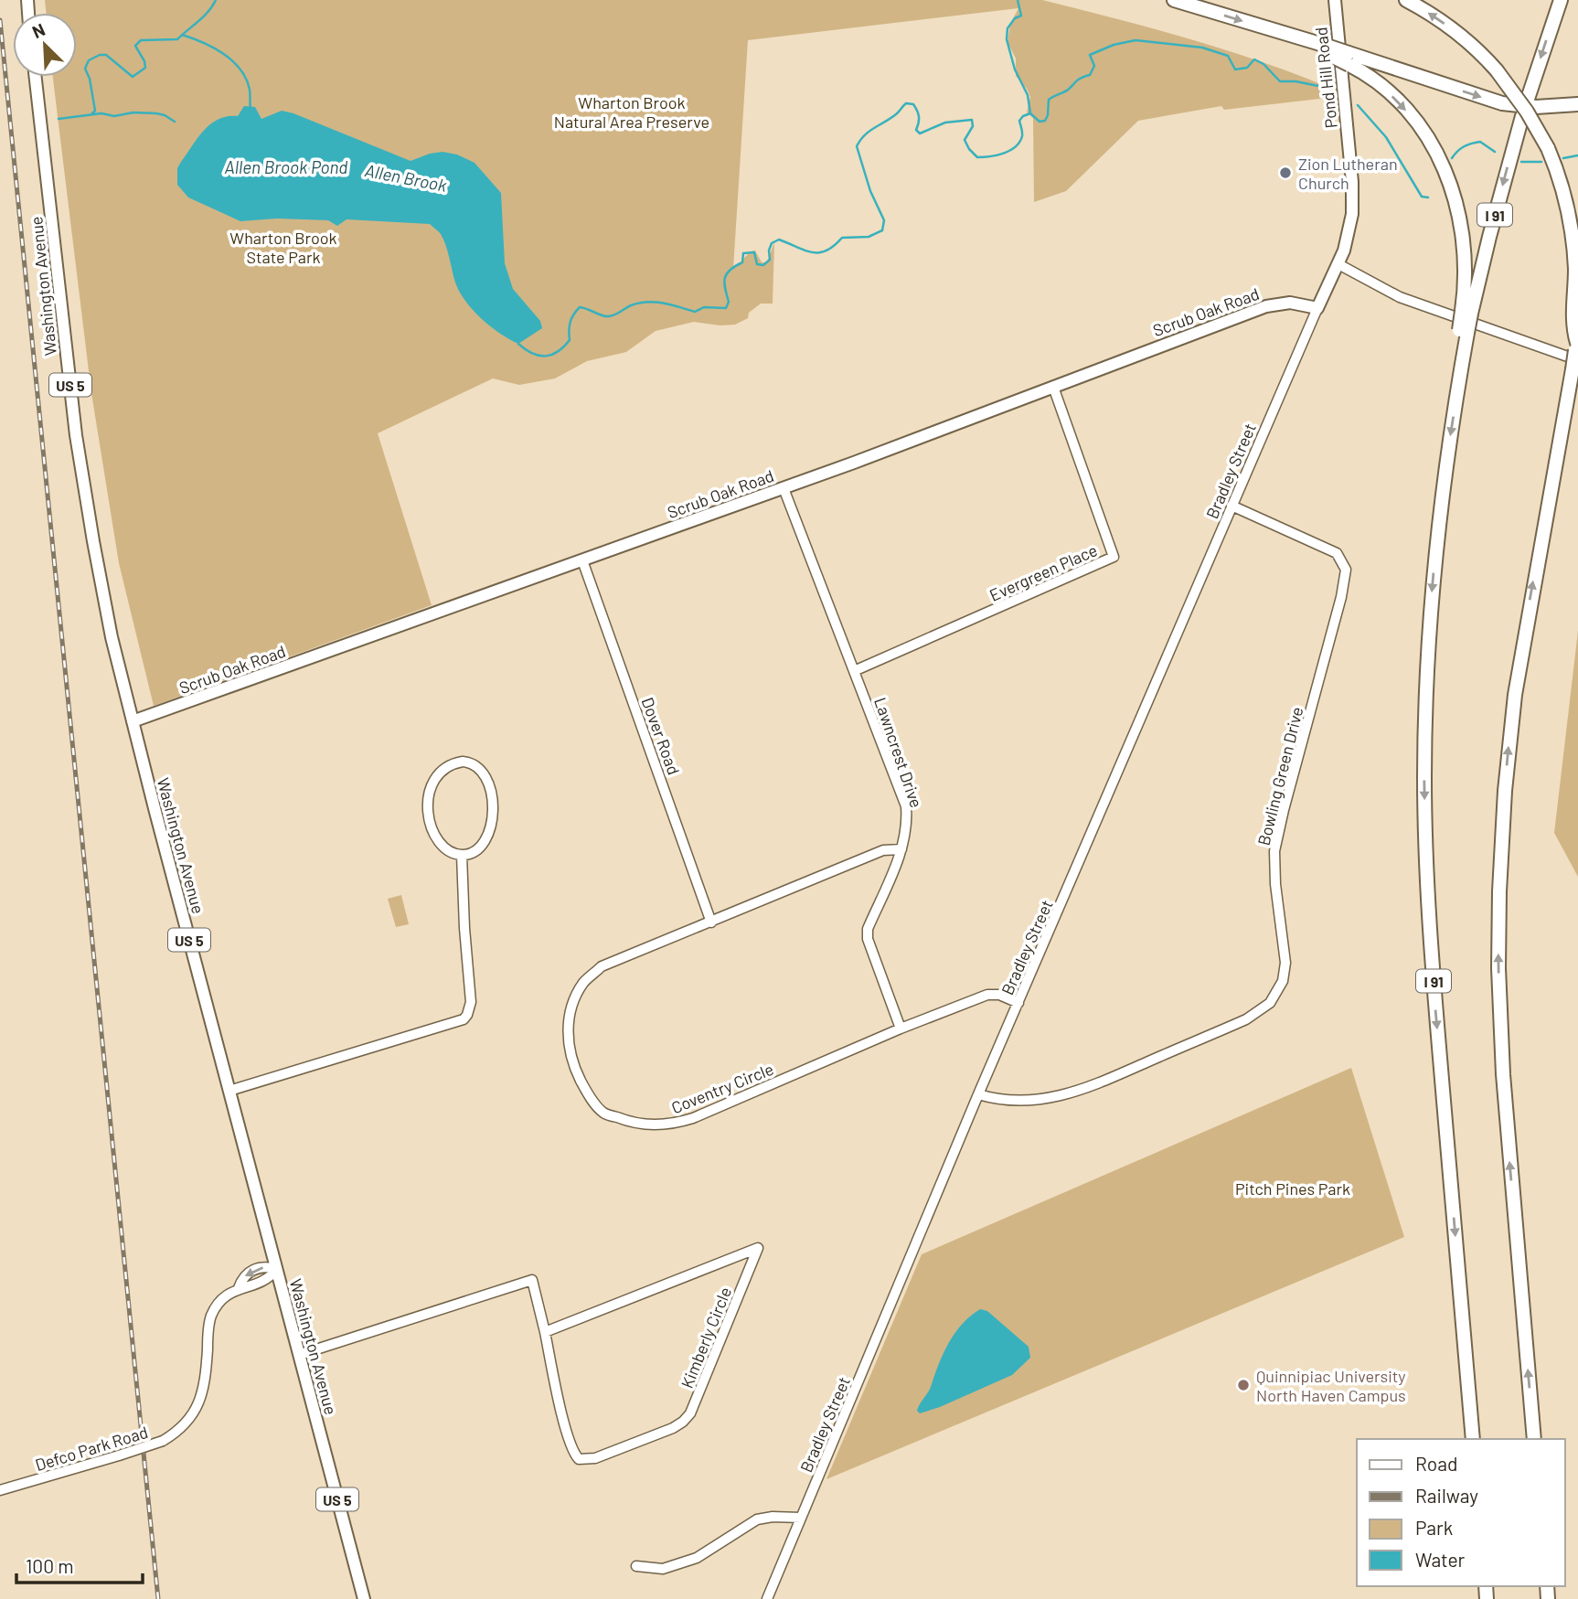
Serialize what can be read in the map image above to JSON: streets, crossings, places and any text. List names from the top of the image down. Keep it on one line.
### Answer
{"streets":{"highway":["I 91"],"main road":["Pond Hill Road","Washington Avenue","Scrub Oak Road","US 5"],"street":["Bradley Street","Evergreen Place","Dover Road","Lawncrest Drive","Bowling Green Drive","Coventry Circle","Kimberly Circle","Defco Park Road"]},"crossings":[["Pond Hill Road","Scrub Oak Road"],["Pond Hill Road","Bradley Street"],["Washington Avenue","Scrub Oak Road"],["Washington Avenue","Kimberly Circle"],["Washington Avenue","Defco Park Road"],["Scrub Oak Road","Bradley Street"],["Scrub Oak Road","Evergreen Place"],["Scrub Oak Road","Dover Road"],["Scrub Oak Road","Lawncrest Drive"],["Bradley Street","Bowling Green Drive"],["Bradley Street","Coventry Circle"],["Evergreen Place","Lawncrest Drive"],["Dover Road","Coventry Circle"],["Lawncrest Drive","Coventry Circle"]],"water":["Allen Brook Pond","Allen Brook"],"parks":["Wharton Brook Natural Area Preserve","Wharton Brook State Park","Pitch Pines Park"],"places":["Zion Lutheran Church","Quinnipiac University North Haven Campus"],"legend":["Road","Railway","Park","Water"],"scale_bar":"100 m","north":"top left"}
